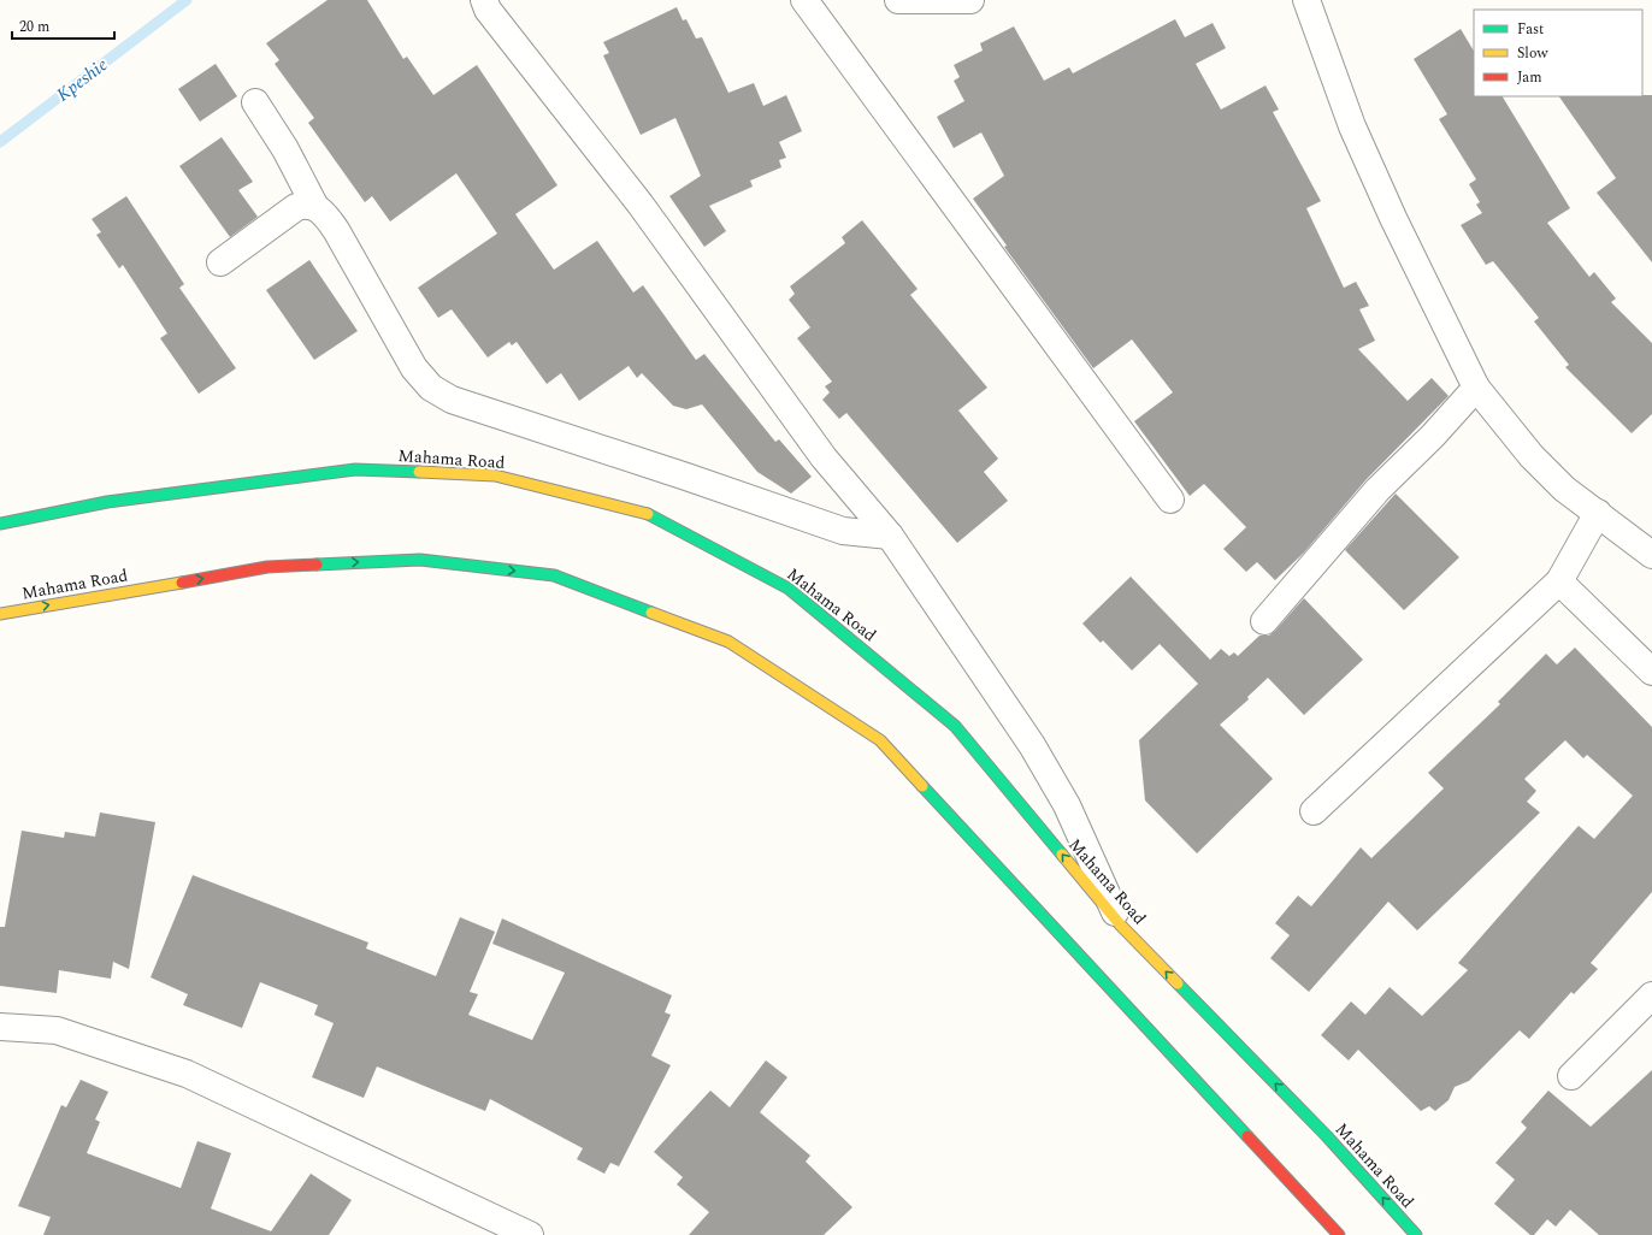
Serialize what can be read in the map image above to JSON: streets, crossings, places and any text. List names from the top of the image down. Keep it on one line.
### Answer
{"streets":{"street":["Mahama Road"]},"water":["Kpeshie"],"legend":["Fast","Slow","Jam"],"scale_bar":"20 m"}
